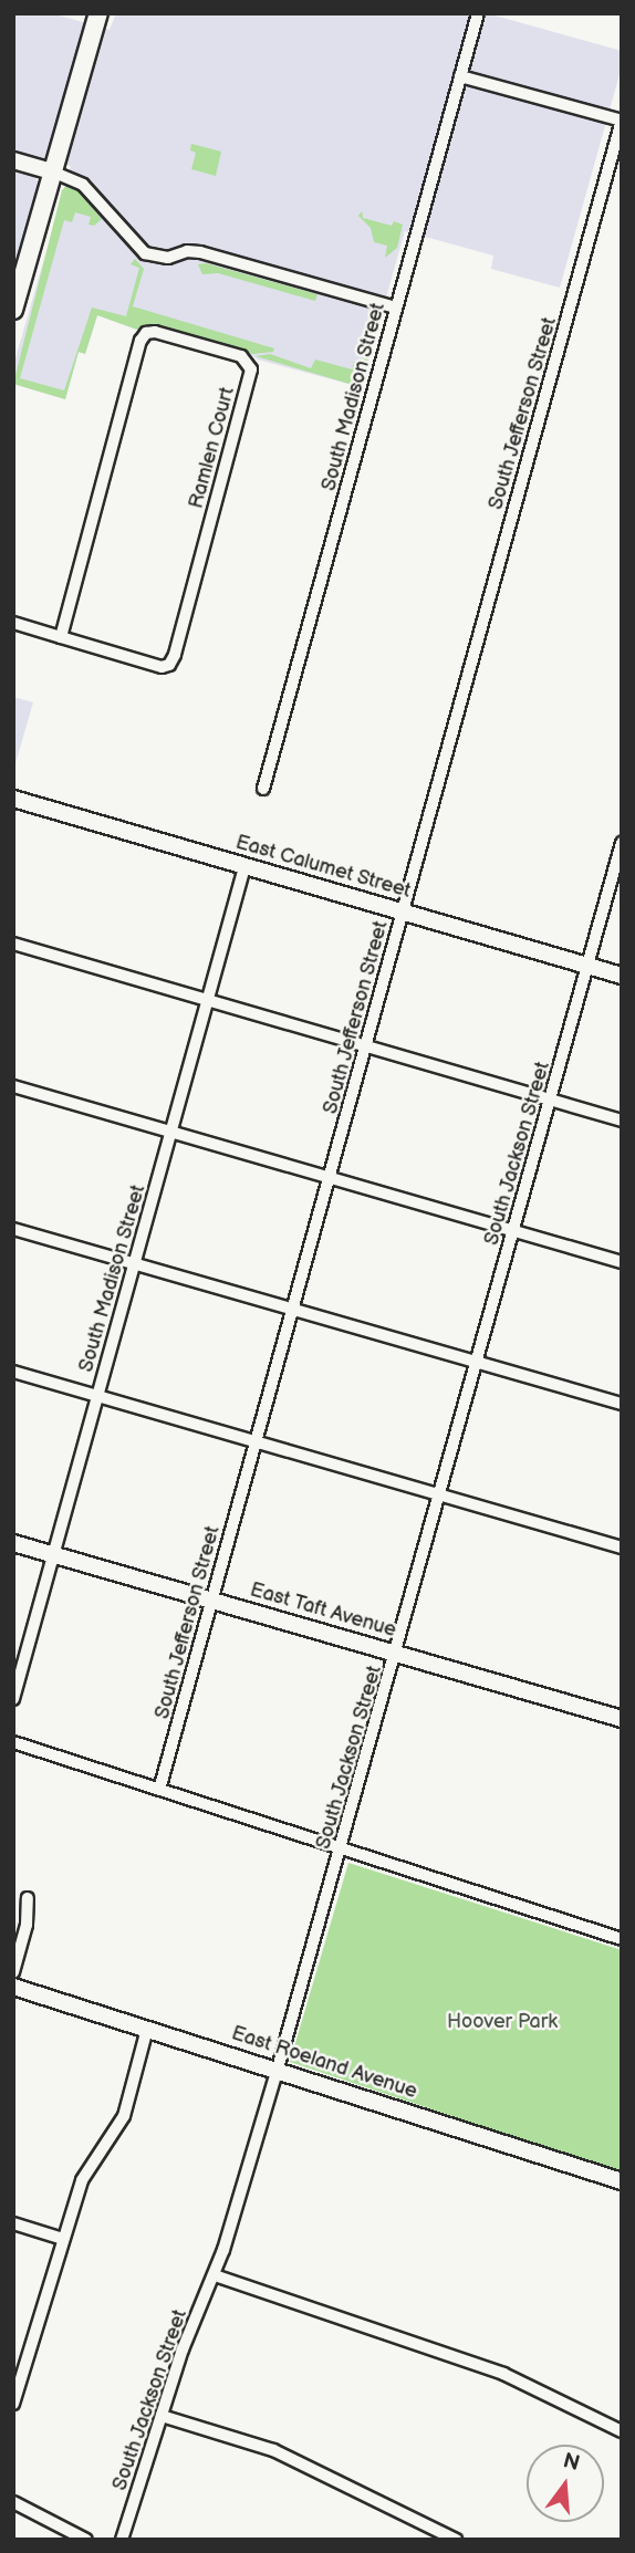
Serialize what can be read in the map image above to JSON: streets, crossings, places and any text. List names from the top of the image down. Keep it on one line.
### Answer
{"streets":{"street":["South Madison Street","South Jefferson Street","Ramlen Court","East Calumet Street","South Jackson Street","East Taft Avenue","East Roeland Avenue"]},"crossings":[["South Madison Street","East Calumet Street"],["South Madison Street","East Taft Avenue"],["South Jefferson Street","East Calumet Street"],["South Jefferson Street","East Taft Avenue"],["East Calumet Street","South Jackson Street"],["South Jackson Street","East Taft Avenue"],["South Jackson Street","East Roeland Avenue"]],"parks":["Hoover Park"],"north":"top"}
